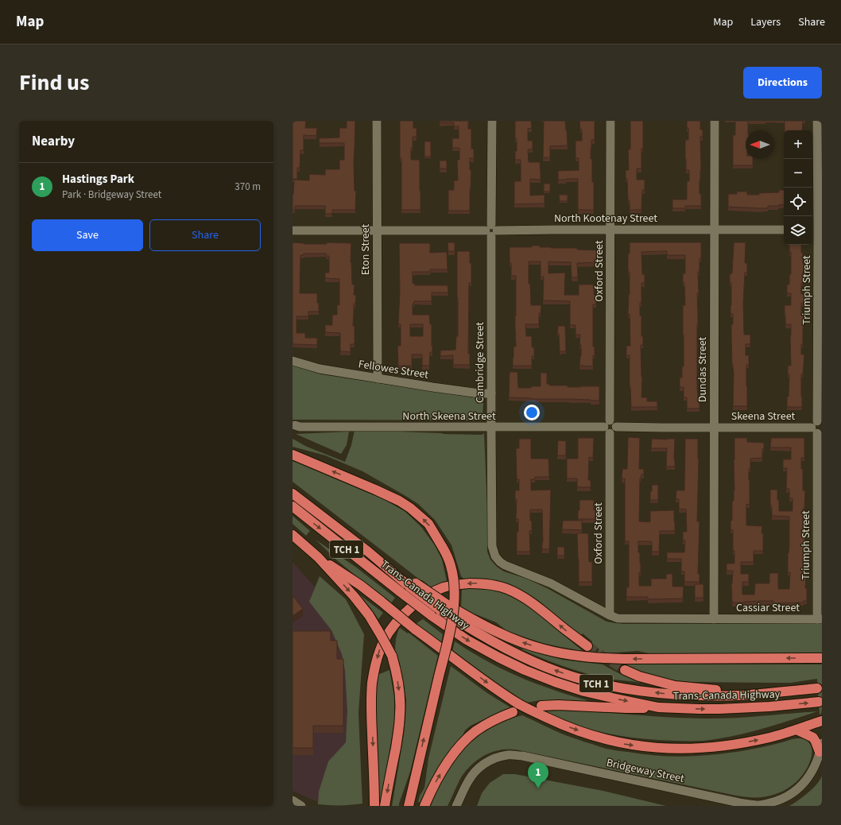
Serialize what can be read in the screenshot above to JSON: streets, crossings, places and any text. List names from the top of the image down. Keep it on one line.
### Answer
{"streets":{"highway":["TCH 1","Trans-Canada Highway"],"street":["North Kootenay Street","Eton Street","Oxford Street","Triumph Street","Cambridge Street","Fellowes Street","Dundas Street","North Skeena Street","Skeena Street","Cassiar Street","Bridgeway Street"]},"crossings":[["North Kootenay Street","Eton Street"],["North Kootenay Street","Oxford Street"],["North Kootenay Street","Cambridge Street"],["North Kootenay Street","Dundas Street"],["Eton Street","Fellowes Street"],["Oxford Street","North Skeena Street"],["Oxford Street","Cassiar Street"],["Triumph Street","Skeena Street"],["Triumph Street","Cassiar Street"],["Cambridge Street","Fellowes Street"],["Cambridge Street","North Skeena Street"],["Cambridge Street","Cassiar Street"],["Dundas Street","North Skeena Street"],["Dundas Street","Skeena Street"],["Dundas Street","Cassiar Street"],["North Skeena Street","Skeena Street"]],"north":"left","page":{"header":"Map","nav":["Map","Layers","Share"],"title":"Find us","buttons":["Directions",["Save","Share"]],"heading":"Nearby","map_buttons":["+","−"],"list":[{"mark":"1","name":"Hastings Park","note":"Park · Bridgeway Street","value":"370 m"}],"pins":"1"}}
